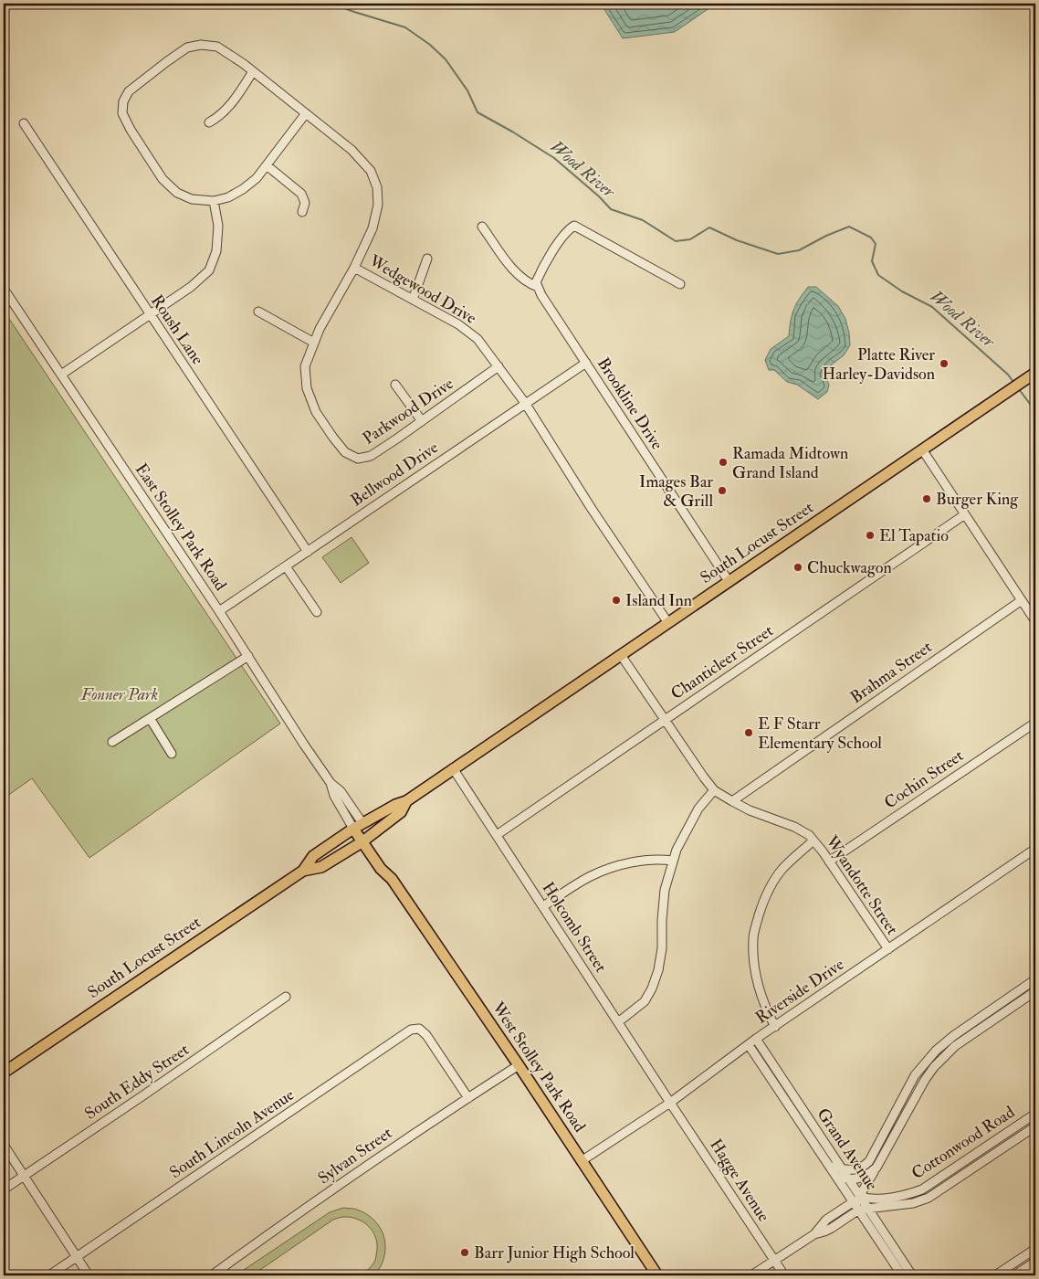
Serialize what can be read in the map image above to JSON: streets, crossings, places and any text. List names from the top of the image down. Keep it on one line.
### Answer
{"streets":{"main road":["South Locust Street","West Stolley Park Road"],"street":["Wedgewood Drive","Roush Lane","Brookline Drive","Parkwood Drive","Bellwood Drive","East Stolley Park Road","Chanticleer Street","Brahma Street","Cochin Street","Wyandotte Street","Holcomb Street","Riverside Drive","South Eddy Street","South Lincoln Avenue","Cottonwood Road","Grand Avenue","Sylvan Street","Hagge Avenue"]},"crossings":[["Wedgewood Drive","Parkwood Drive"],["Wedgewood Drive","Bellwood Drive"],["Wedgewood Drive","South Locust Street"],["Roush Lane","Bellwood Drive"],["Brookline Drive","Bellwood Drive"],["Brookline Drive","South Locust Street"],["Bellwood Drive","East Stolley Park Road"],["East Stolley Park Road","South Locust Street"],["East Stolley Park Road","West Stolley Park Road"],["South Locust Street","Wyandotte Street"],["South Locust Street","Holcomb Street"],["South Locust Street","West Stolley Park Road"],["Chanticleer Street","Wyandotte Street"],["Chanticleer Street","Holcomb Street"],["Brahma Street","Wyandotte Street"],["Cochin Street","Wyandotte Street"],["Wyandotte Street","Riverside Drive"],["Holcomb Street","Riverside Drive"],["Holcomb Street","Hagge Avenue"],["Riverside Drive","West Stolley Park Road"],["Riverside Drive","Grand Avenue"],["Riverside Drive","Hagge Avenue"],["West Stolley Park Road","Sylvan Street"],["South Lincoln Avenue","Sylvan Street"],["Cottonwood Road","Grand Avenue"]],"water":["Wood River"],"parks":["Fonner Park"],"places":["Platte River Harley-Davidson","Ramada Midtown Grand Island","Images Bar & Grill","Burger King","El Tapatio","Chuckwagon","Island Inn","E F Starr Elementary School","Barr Junior High School"]}
